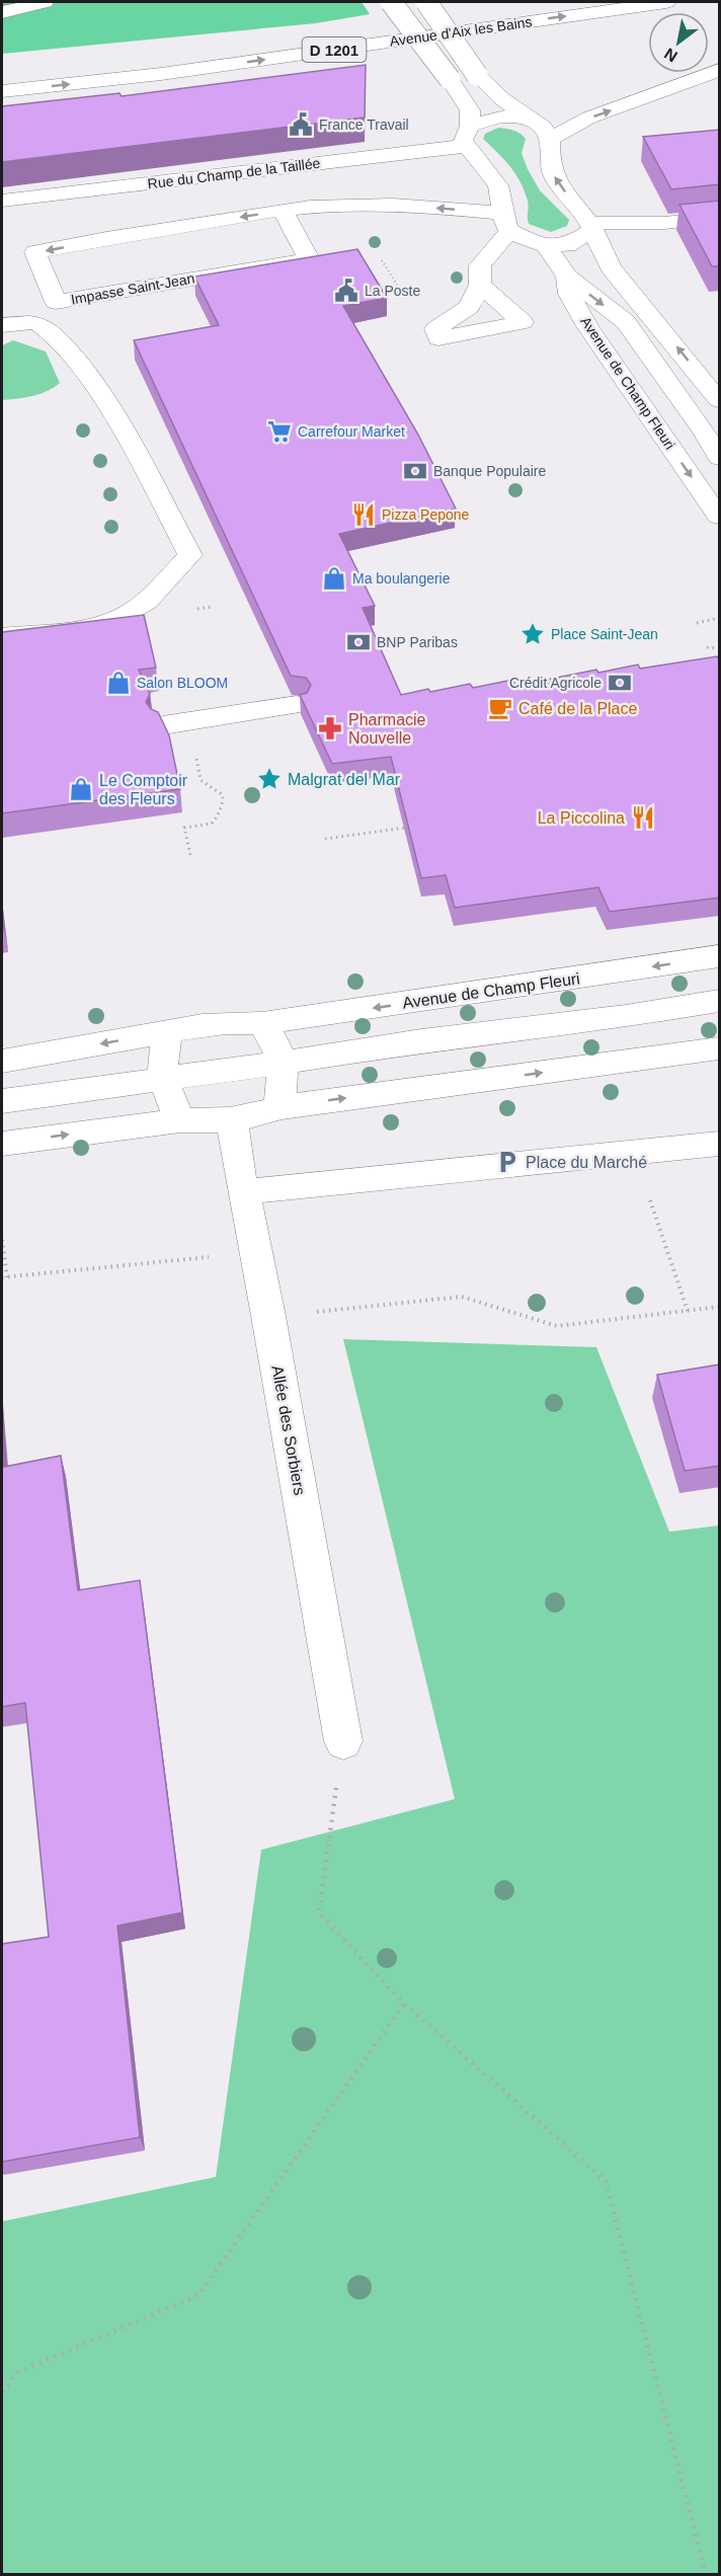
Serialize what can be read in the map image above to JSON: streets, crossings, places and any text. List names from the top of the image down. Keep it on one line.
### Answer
{"streets":{"street":["Avenue d'Aix les Bains","D 1201","Rue du Champ de la Taillée","Impasse Saint-Jean","Avenue de Champ Fleuri","Allée des Sorbiers"]},"crossings":[["Impasse Saint-Jean","Avenue de Champ Fleuri"]],"one_way":["Impasse Saint-Jean"],"places":{"public building":["France Travail","La Poste"],"supermarket":["Carrefour Market"],"bank":["Banque Populaire","BNP Paribas","Crédit Agricole"],"restaurant":["Pizza Pepone","La Piccolina"],"shop":["Ma boulangerie","Salon BLOOM","Le Comptoir des Fleurs"],"place":["Place Saint-Jean","Malgrat del Mar"],"cafe":["Café de la Place"],"pharmacy":["Pharmacie Nouvelle"],"parking":["Place du Marché"]},"north":"bottom left"}
